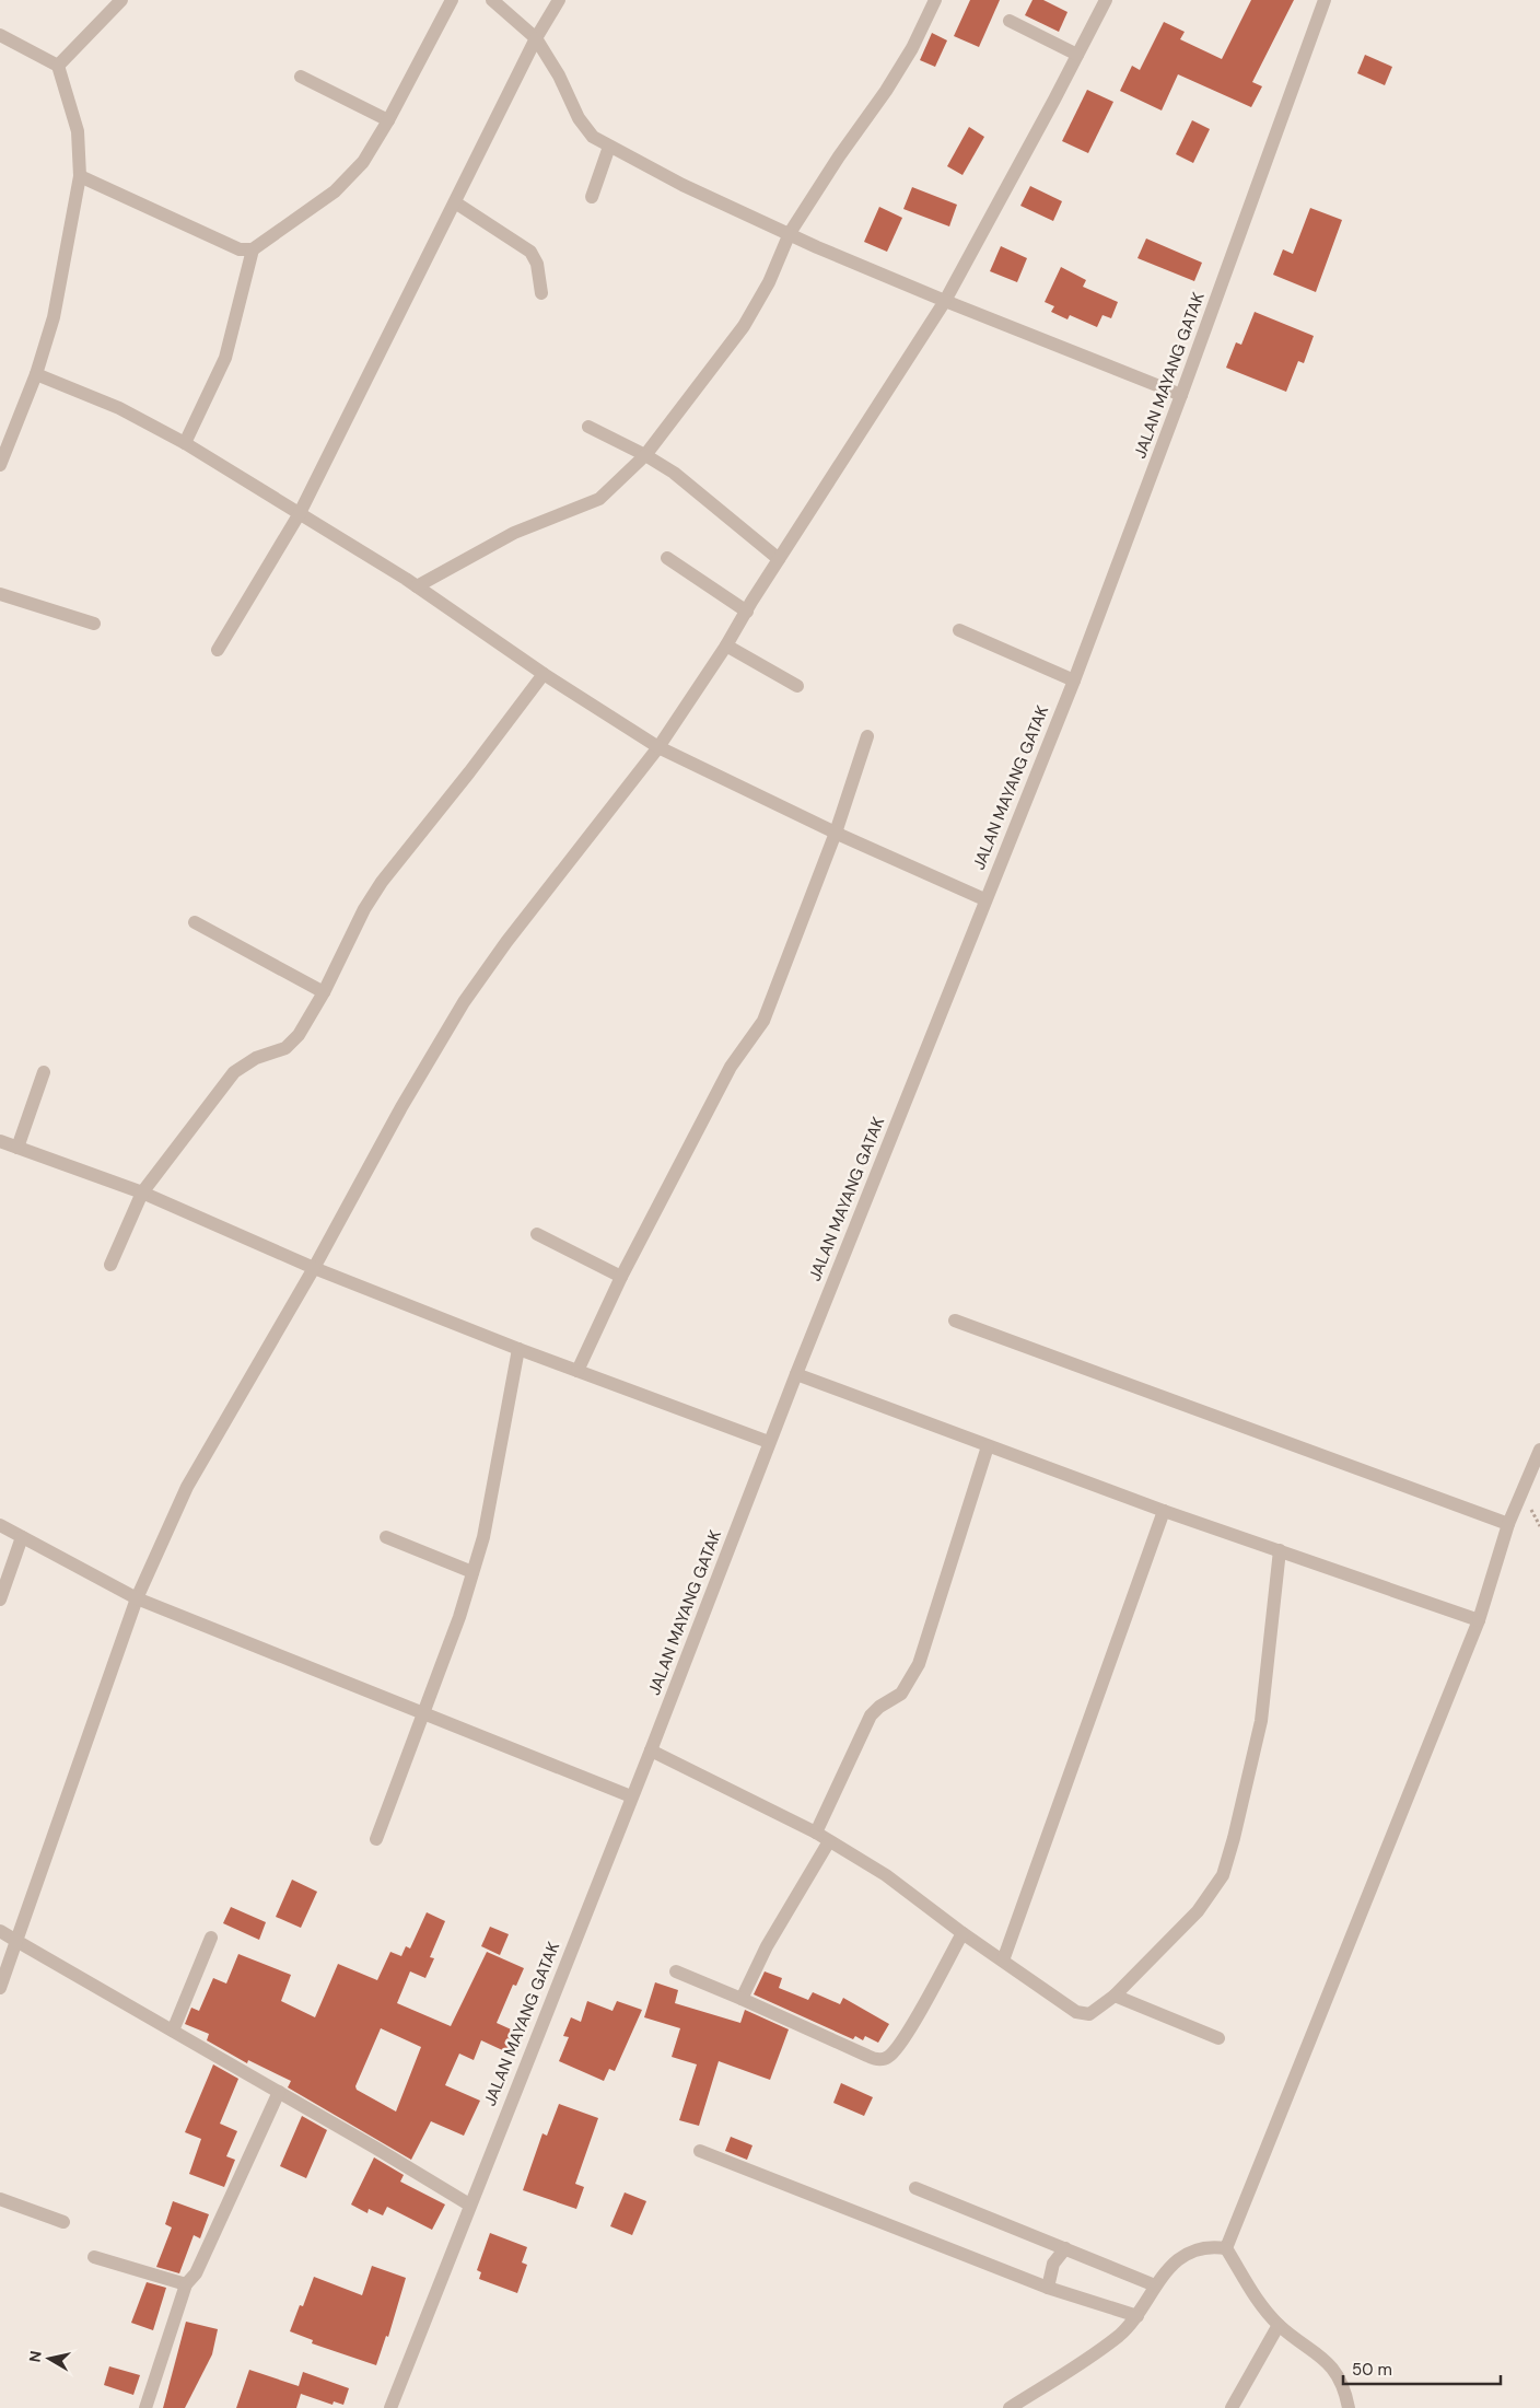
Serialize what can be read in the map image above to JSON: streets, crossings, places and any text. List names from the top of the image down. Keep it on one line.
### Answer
{"streets":{"street":["JALAN MAYANG GATAK"]},"scale_bar":"50 m","north":"left"}
